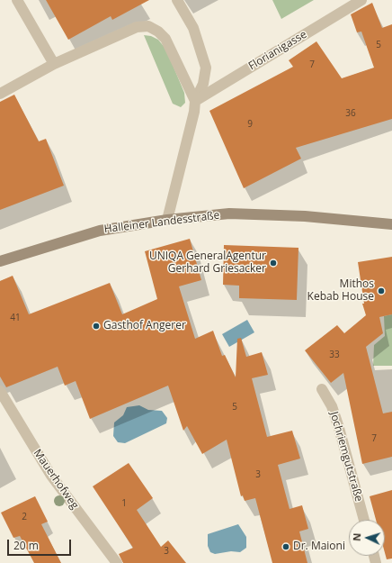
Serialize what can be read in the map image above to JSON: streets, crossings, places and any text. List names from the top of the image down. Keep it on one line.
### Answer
{"streets":{"main road":["Halleiner Landesstraße"],"street":["Florianigasse","Jochriemgutstraße","Mauerhofweg"]},"places":["UNIQA GeneralAgentur Gerhard Griesacker","Mithos Kebab House","Gasthof Angerer","Dr. Maioni"],"house_numbers":["5","7","36","9","41","33","5","7","3","1","2","3"],"scale_bar":"20 m","north":"left"}
